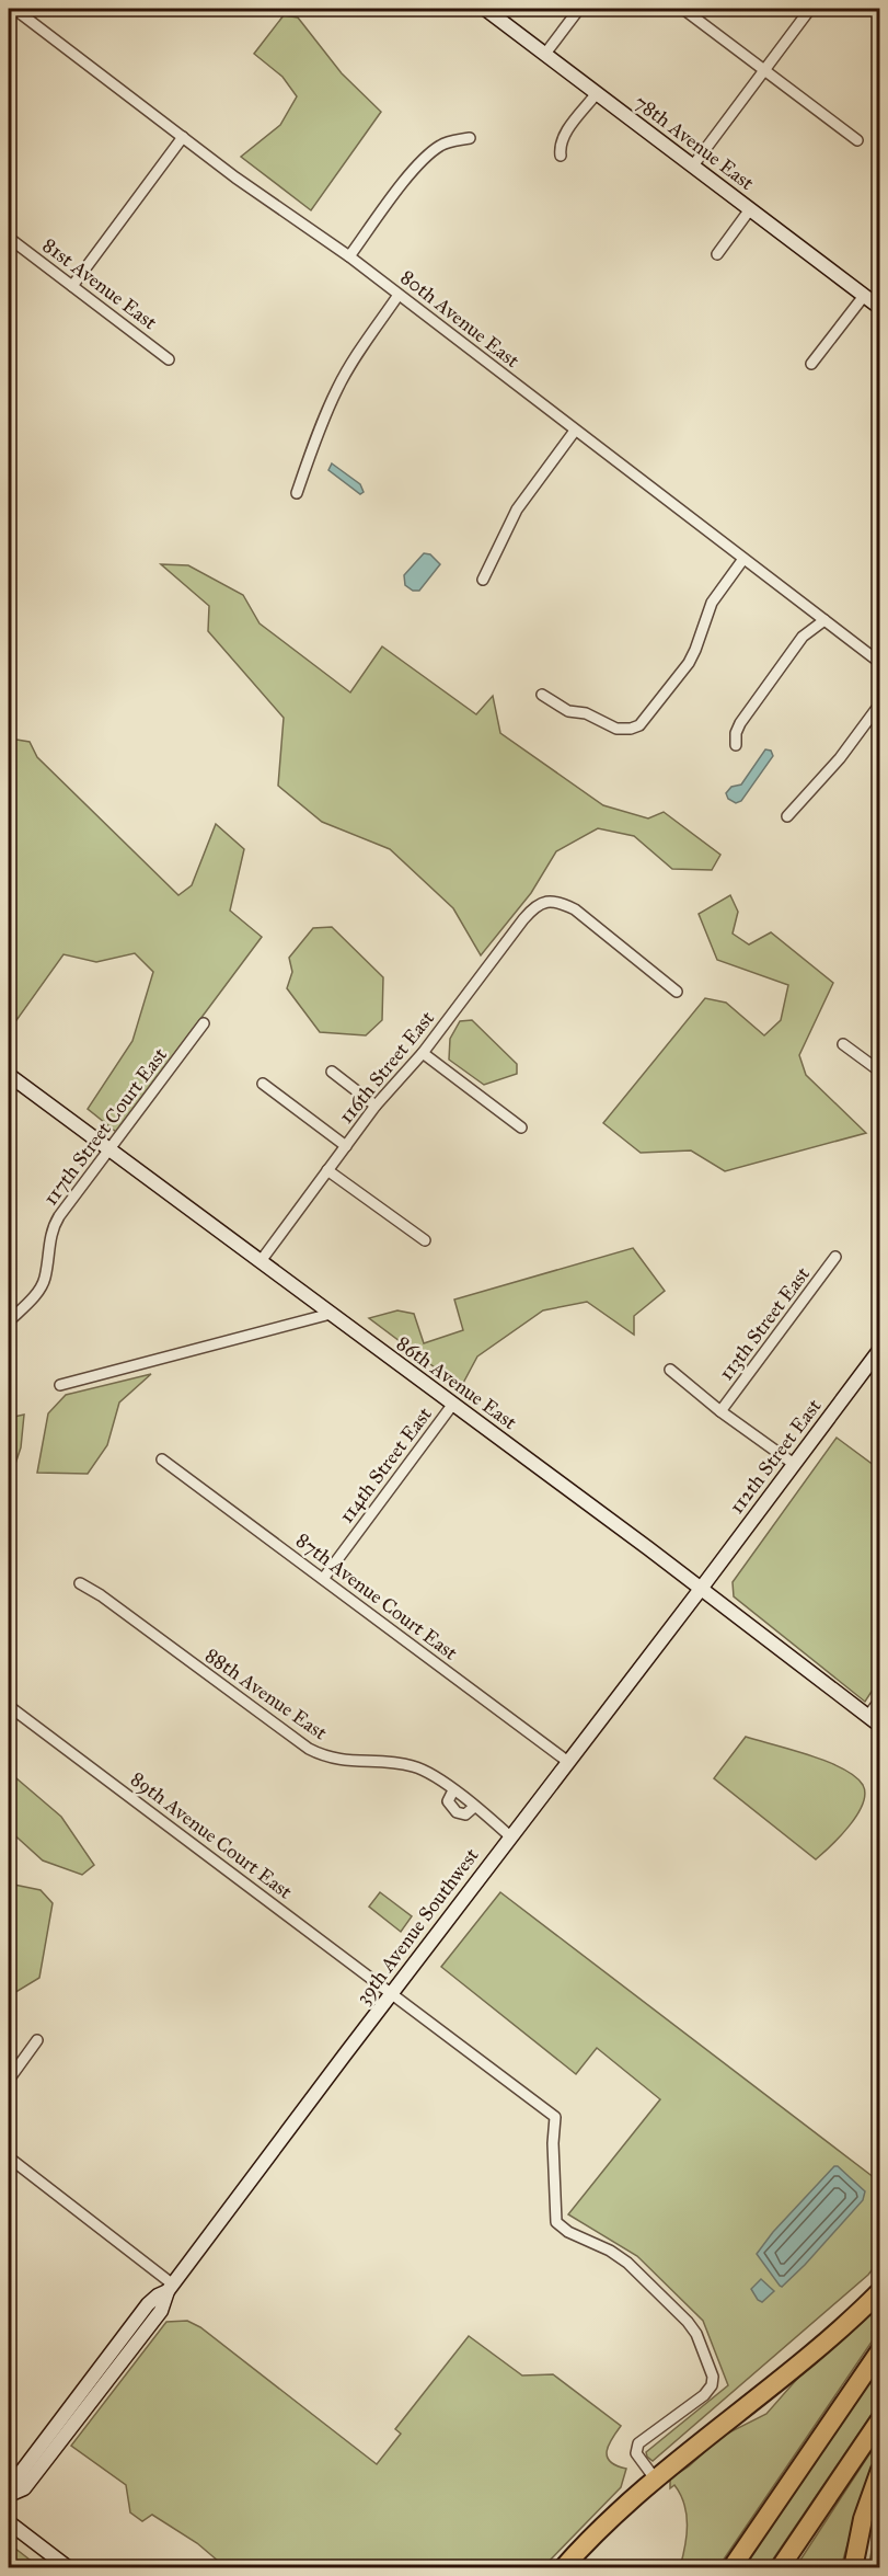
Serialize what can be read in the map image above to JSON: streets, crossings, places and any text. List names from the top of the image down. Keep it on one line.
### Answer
{"streets":{"street":["78th Avenue East","81st Avenue East","80th Avenue East","116th Street East","117th Street Court East","113th Street East","86th Avenue East","112th Street East","114th Street East","87th Avenue Court East","88th Avenue East","89th Avenue Court East","39th Avenue Southwest"]},"crossings":[["116th Street East","86th Avenue East"],["117th Street Court East","86th Avenue East"],["86th Avenue East","112th Street East"],["86th Avenue East","114th Street East"],["86th Avenue East","39th Avenue Southwest"],["112th Street East","39th Avenue Southwest"],["114th Street East","87th Avenue Court East"],["87th Avenue Court East","39th Avenue Southwest"],["88th Avenue East","39th Avenue Southwest"],["89th Avenue Court East","39th Avenue Southwest"]]}
